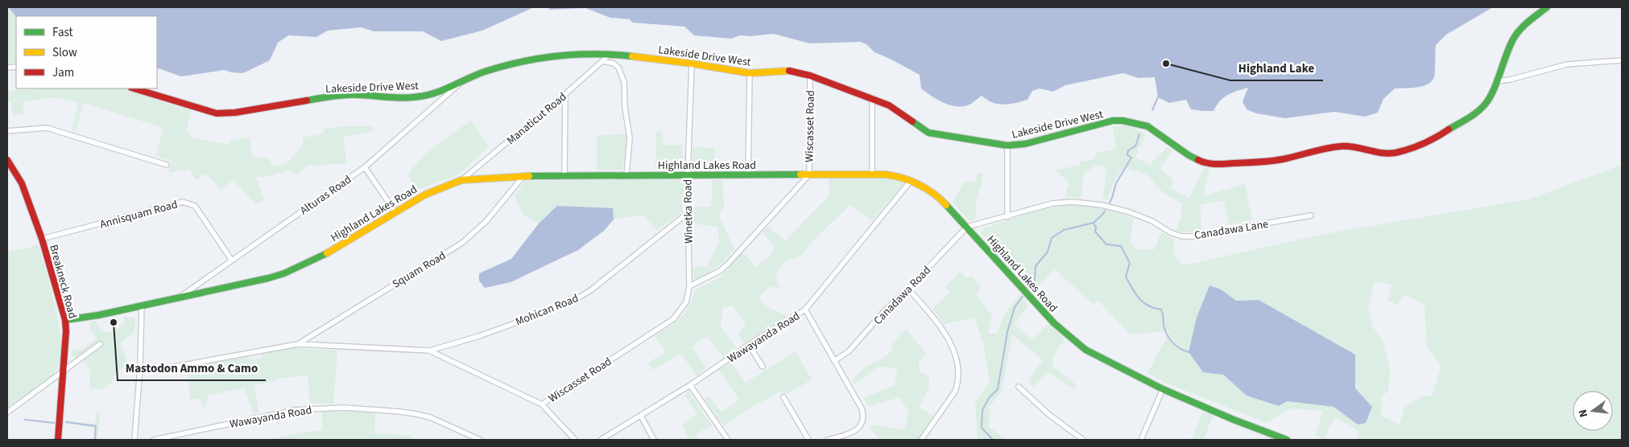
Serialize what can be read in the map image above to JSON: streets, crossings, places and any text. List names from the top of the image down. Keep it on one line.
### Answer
{"streets":{"street":["Lakeside Drive West","Manaticut Road","Wiscasset Road","Highland Lakes Road","Alturas Road","Winetka Road","Annisquam Road","Canadawa Lane","Squam Road","Breakneck Road","Canadawa Road","Mohican Road","Wawayanda Road"]},"crossings":[["Lakeside Drive West","Manaticut Road"],["Lakeside Drive West","Wiscasset Road"],["Lakeside Drive West","Alturas Road"],["Lakeside Drive West","Winetka Road"],["Manaticut Road","Highland Lakes Road"],["Wiscasset Road","Highland Lakes Road"],["Wiscasset Road","Winetka Road"],["Wiscasset Road","Squam Road"],["Wiscasset Road","Mohican Road"],["Highland Lakes Road","Alturas Road"],["Highland Lakes Road","Winetka Road"],["Highland Lakes Road","Canadawa Lane"],["Highland Lakes Road","Squam Road"],["Highland Lakes Road","Breakneck Road"],["Highland Lakes Road","Canadawa Road"],["Highland Lakes Road","Wawayanda Road"],["Alturas Road","Annisquam Road"],["Winetka Road","Mohican Road"],["Annisquam Road","Breakneck Road"],["Canadawa Lane","Canadawa Road"]],"places":["Highland Lake","Mastodon Ammo & Camo"],"legend":["Fast","Slow","Jam"],"north":"left"}
